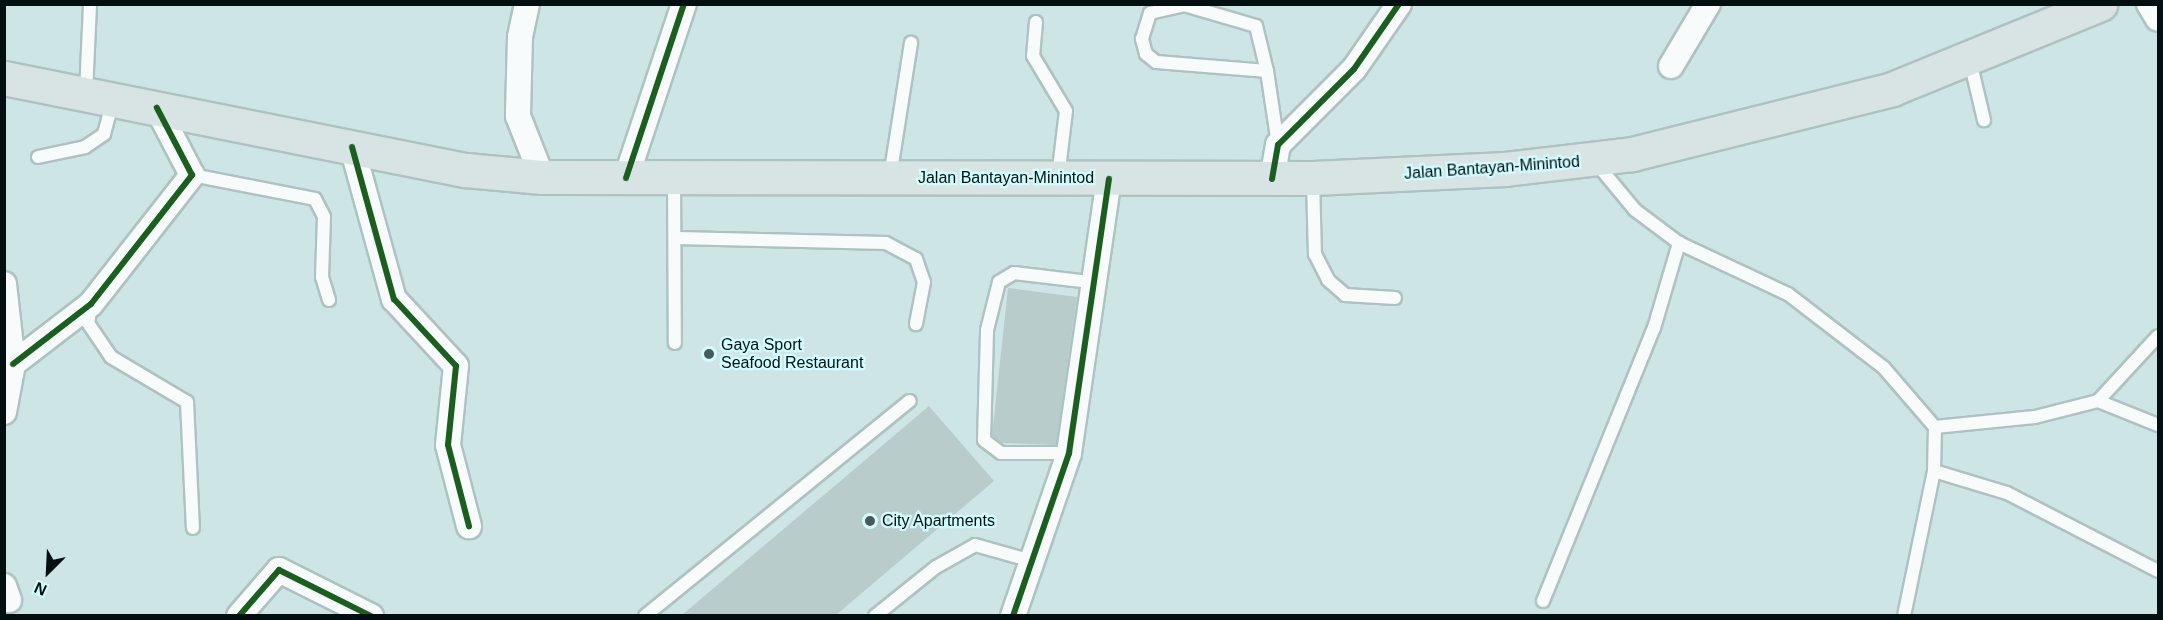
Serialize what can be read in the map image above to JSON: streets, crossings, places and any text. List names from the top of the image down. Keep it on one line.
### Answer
{"streets":{"main road":["Jalan Bantayan-Minintod"]},"places":["Gaya Sport Seafood Restaurant","City Apartments"],"north":"bottom left"}
